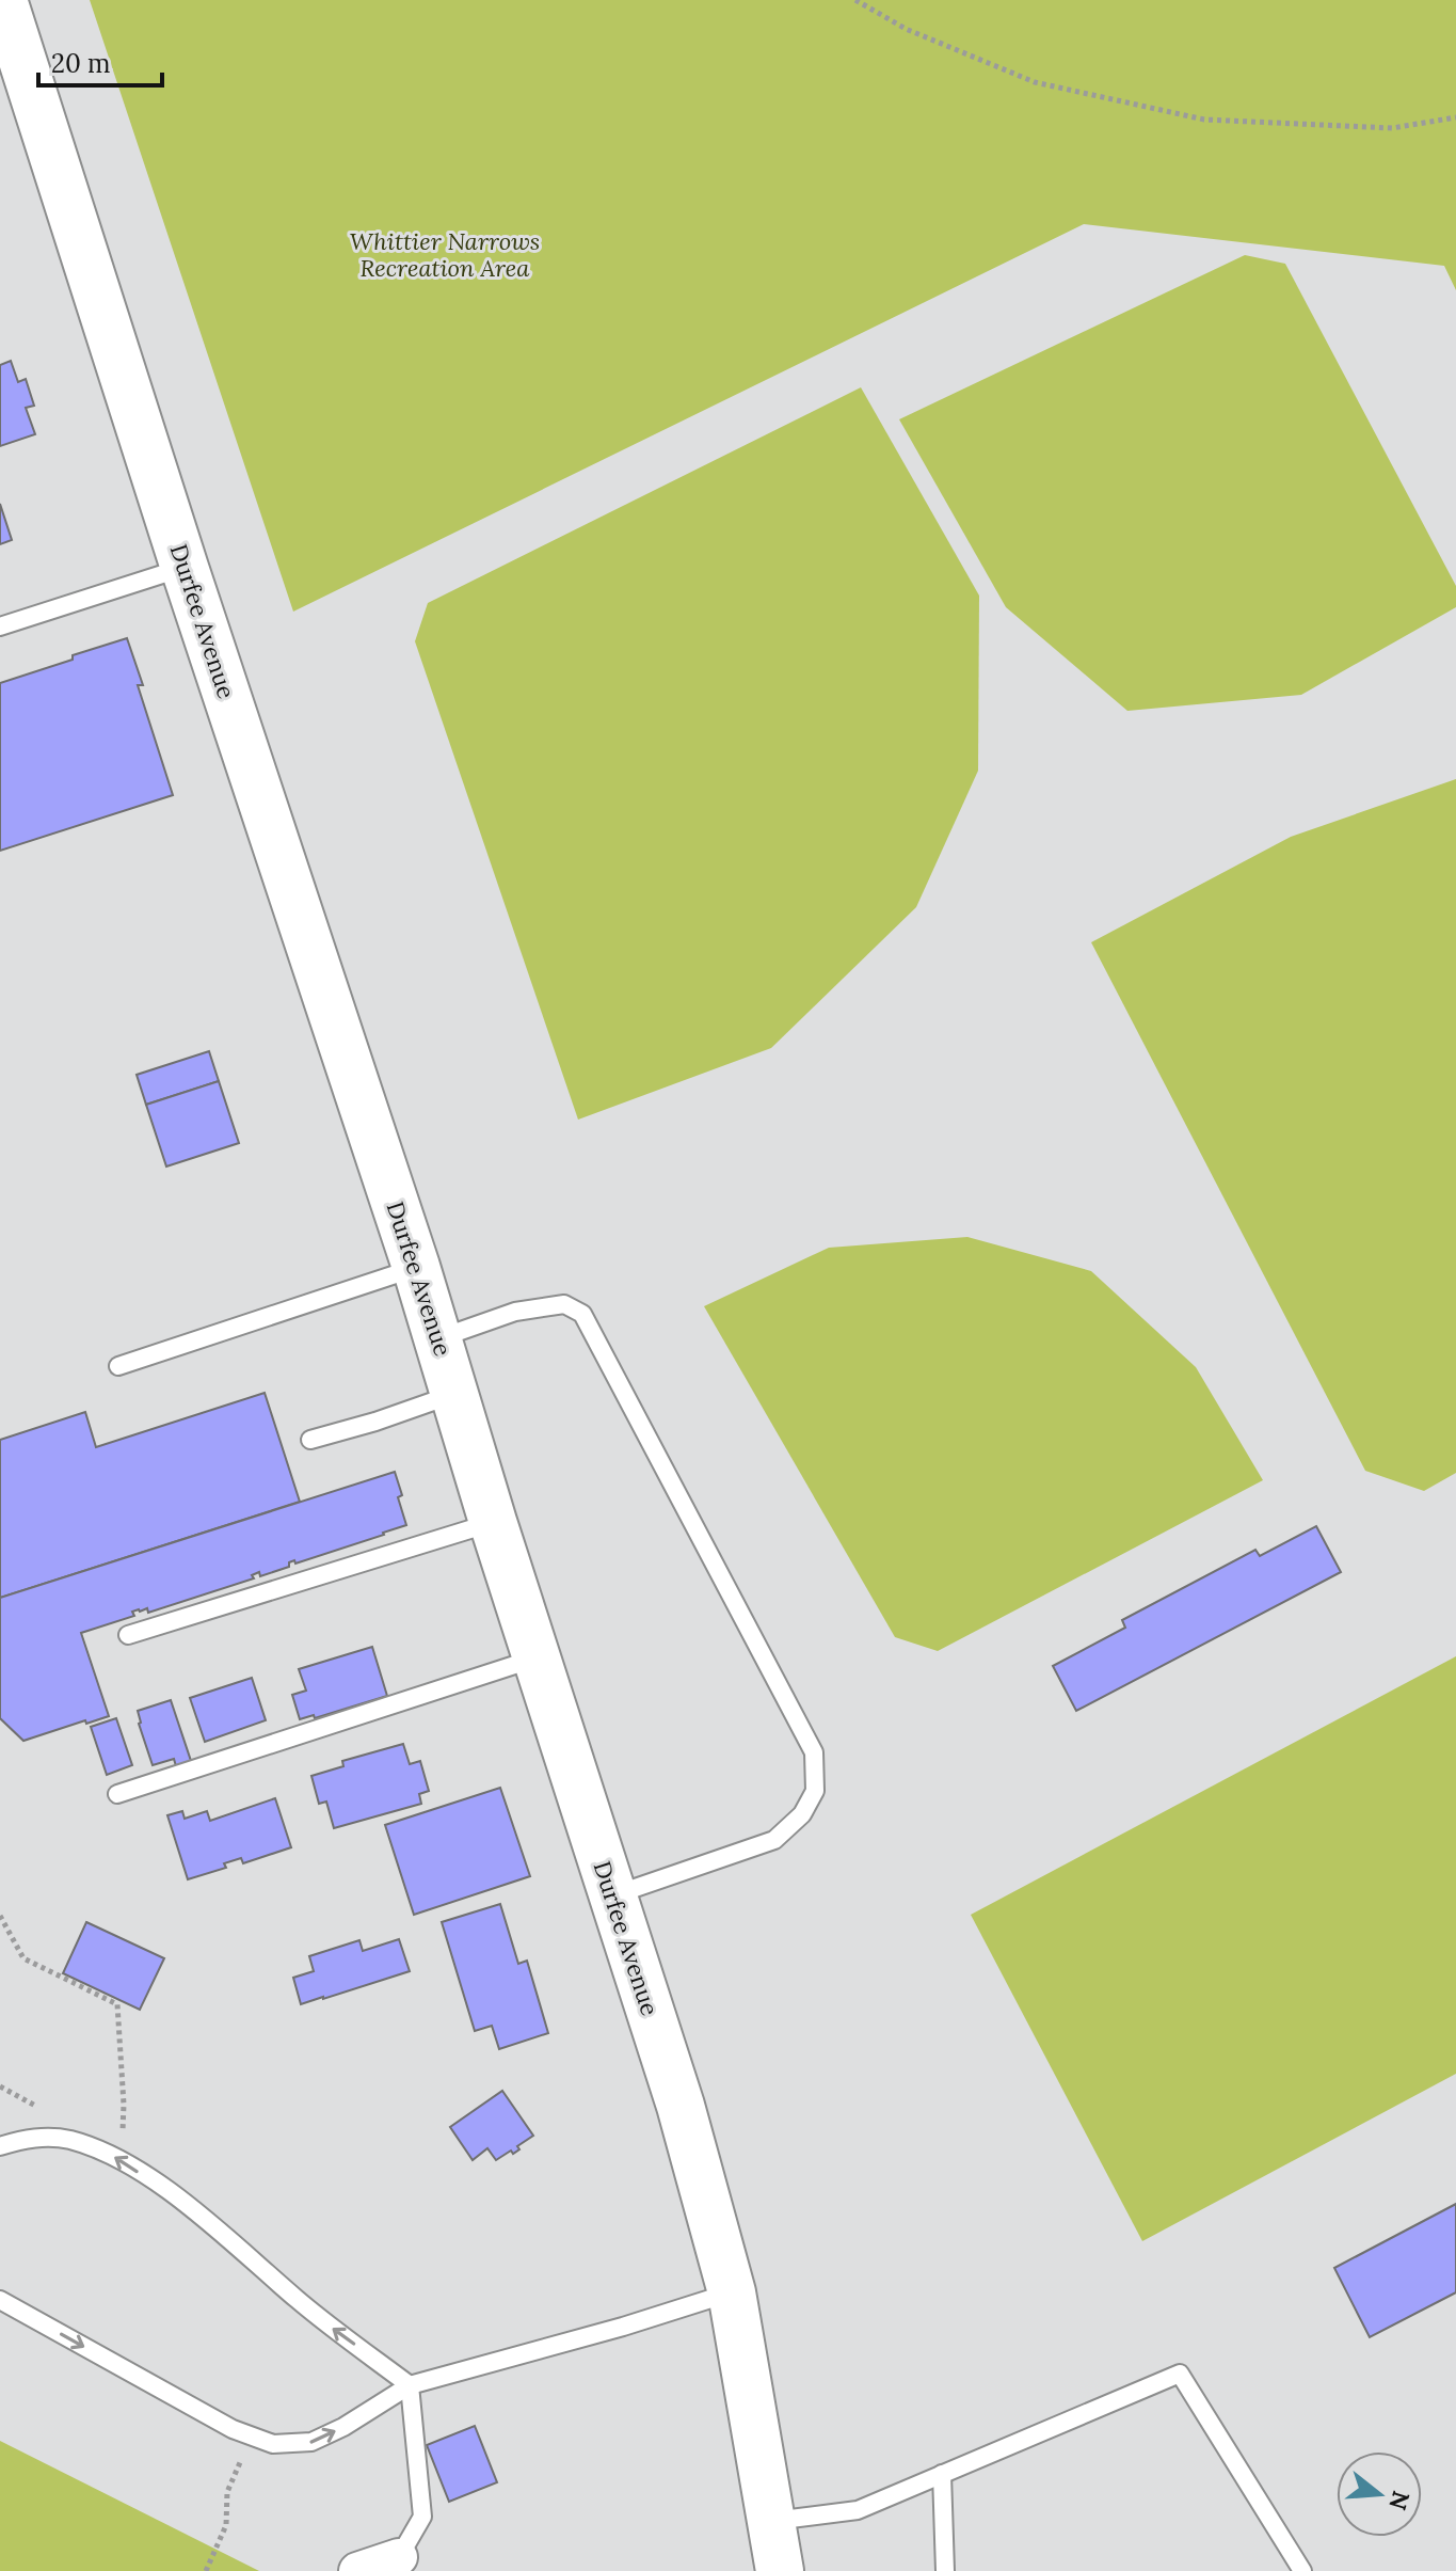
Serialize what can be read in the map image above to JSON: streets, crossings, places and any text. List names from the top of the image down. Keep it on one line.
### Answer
{"streets":{"main road":["Durfee Avenue"]},"parks":["Whittier Narrows Recreation Area"],"scale_bar":"20 m","north":"right"}
